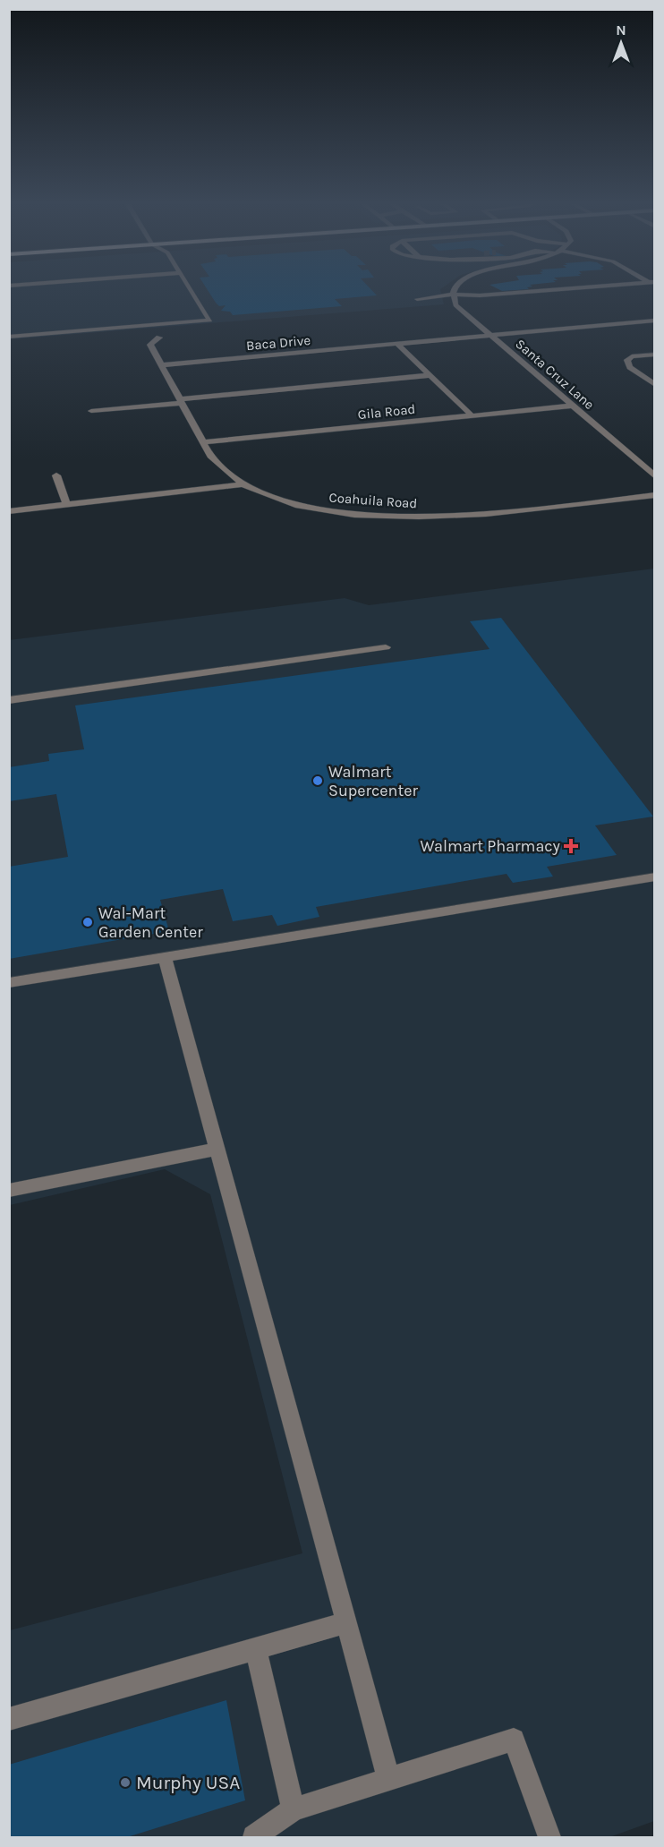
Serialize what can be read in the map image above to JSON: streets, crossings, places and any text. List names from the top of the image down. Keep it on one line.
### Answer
{"streets":{"street":["Baca Drive","Santa Cruz Lane","Gila Road","Coahuila Road"]},"crossings":[["Baca Drive","Santa Cruz Lane"],["Baca Drive","Coahuila Road"],["Santa Cruz Lane","Gila Road"],["Gila Road","Coahuila Road"]],"places":{"other":["Walmart Supercenter","Wal-Mart Garden Center","Murphy USA"],"health":["Walmart Pharmacy"]},"north":"top"}
